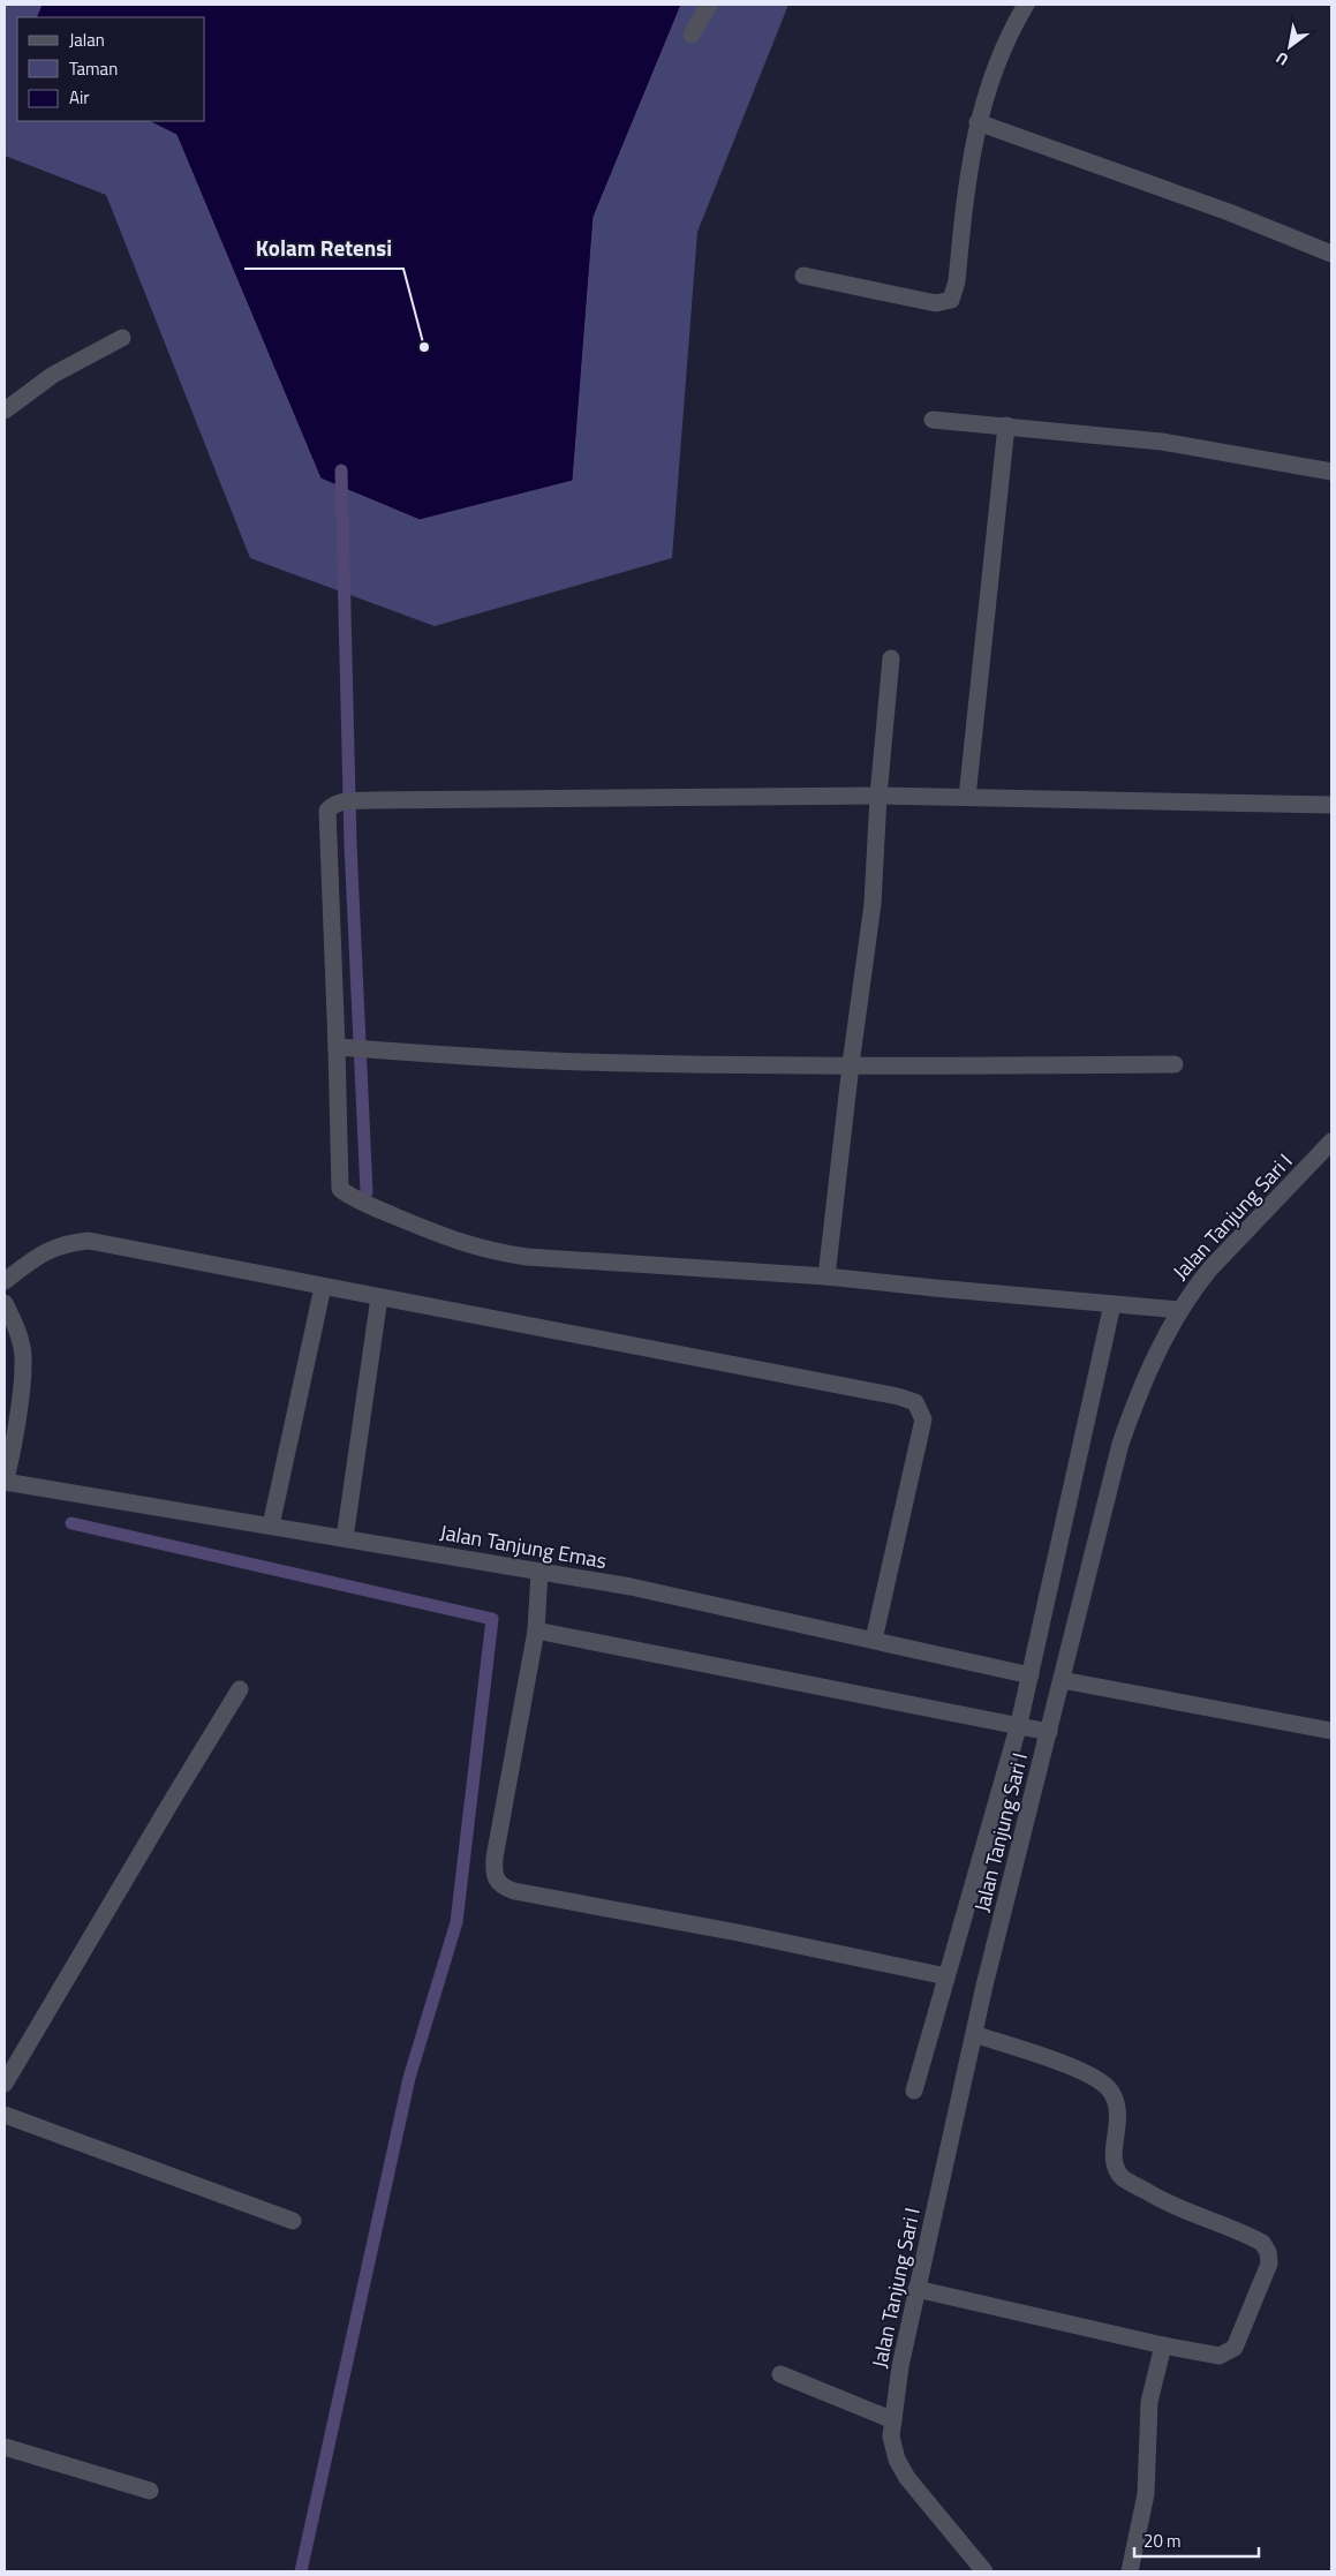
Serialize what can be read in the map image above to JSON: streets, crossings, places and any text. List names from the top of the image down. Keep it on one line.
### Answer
{"streets":{"street":["Jalan Tanjung Sari I","Jalan Tanjung Emas"]},"places":["Kolam Retensi"],"legend":["Jalan","Taman","Air"],"scale_bar":"20 m","north":"bottom left"}
